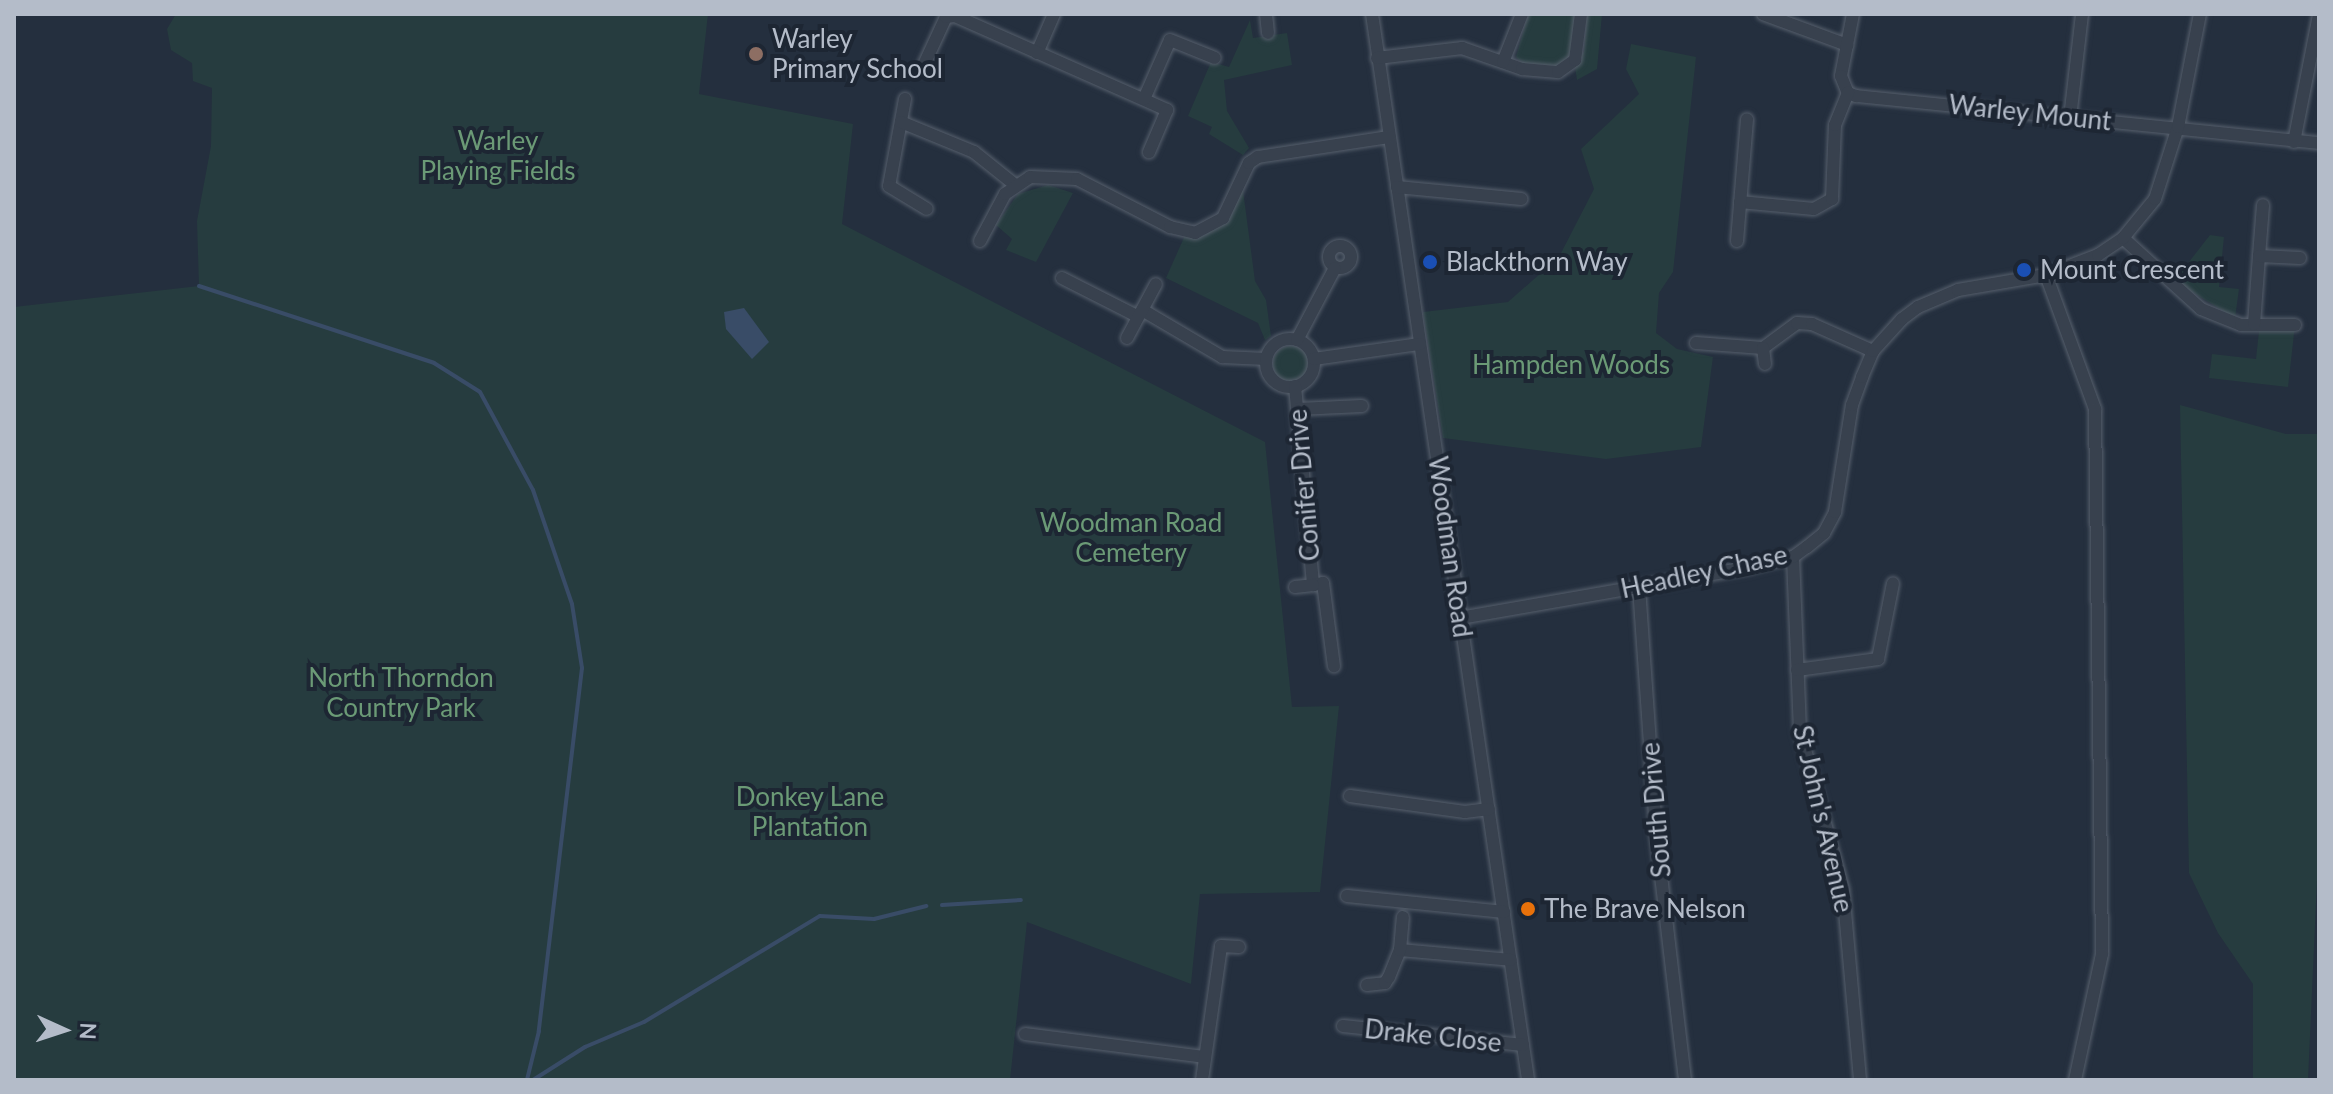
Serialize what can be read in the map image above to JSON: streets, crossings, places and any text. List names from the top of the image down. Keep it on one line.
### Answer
{"streets":{"street":["Warley Mount","Conifer Drive","Woodman Road","Headley Chase","South Drive","St John's Avenue","Drake Close"]},"crossings":[["Warley Mount","Headley Chase"],["Woodman Road","Headley Chase"],["Woodman Road","Drake Close"],["Headley Chase","South Drive"],["Headley Chase","St John's Avenue"]],"parks":["Warley Playing Fields","Hampden Woods","Woodman Road Cemetery","North Thorndon Country Park","Donkey Lane Plantation"],"places":["Warley Primary School","Blackthorn Way","Mount Crescent","The Brave Nelson"],"north":"right"}
